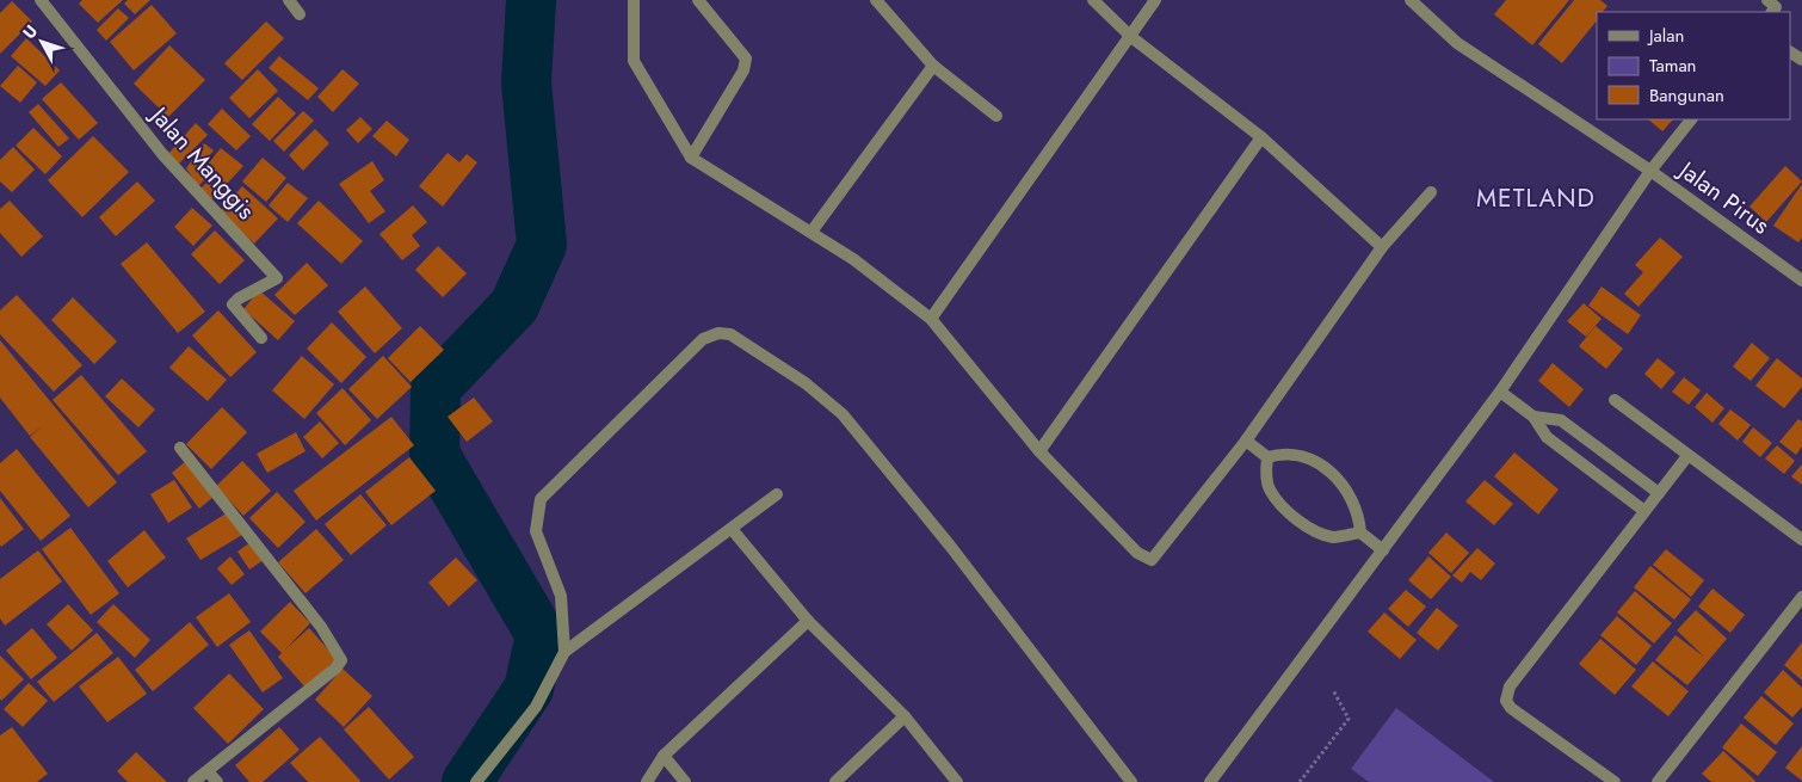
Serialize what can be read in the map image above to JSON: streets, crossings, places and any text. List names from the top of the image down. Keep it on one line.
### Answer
{"streets":{"street":["Jalan Manggis","Jalan Pirus"]},"districts":["METLAND"],"legend":["Jalan","Taman","Bangunan"],"north":"top left"}
